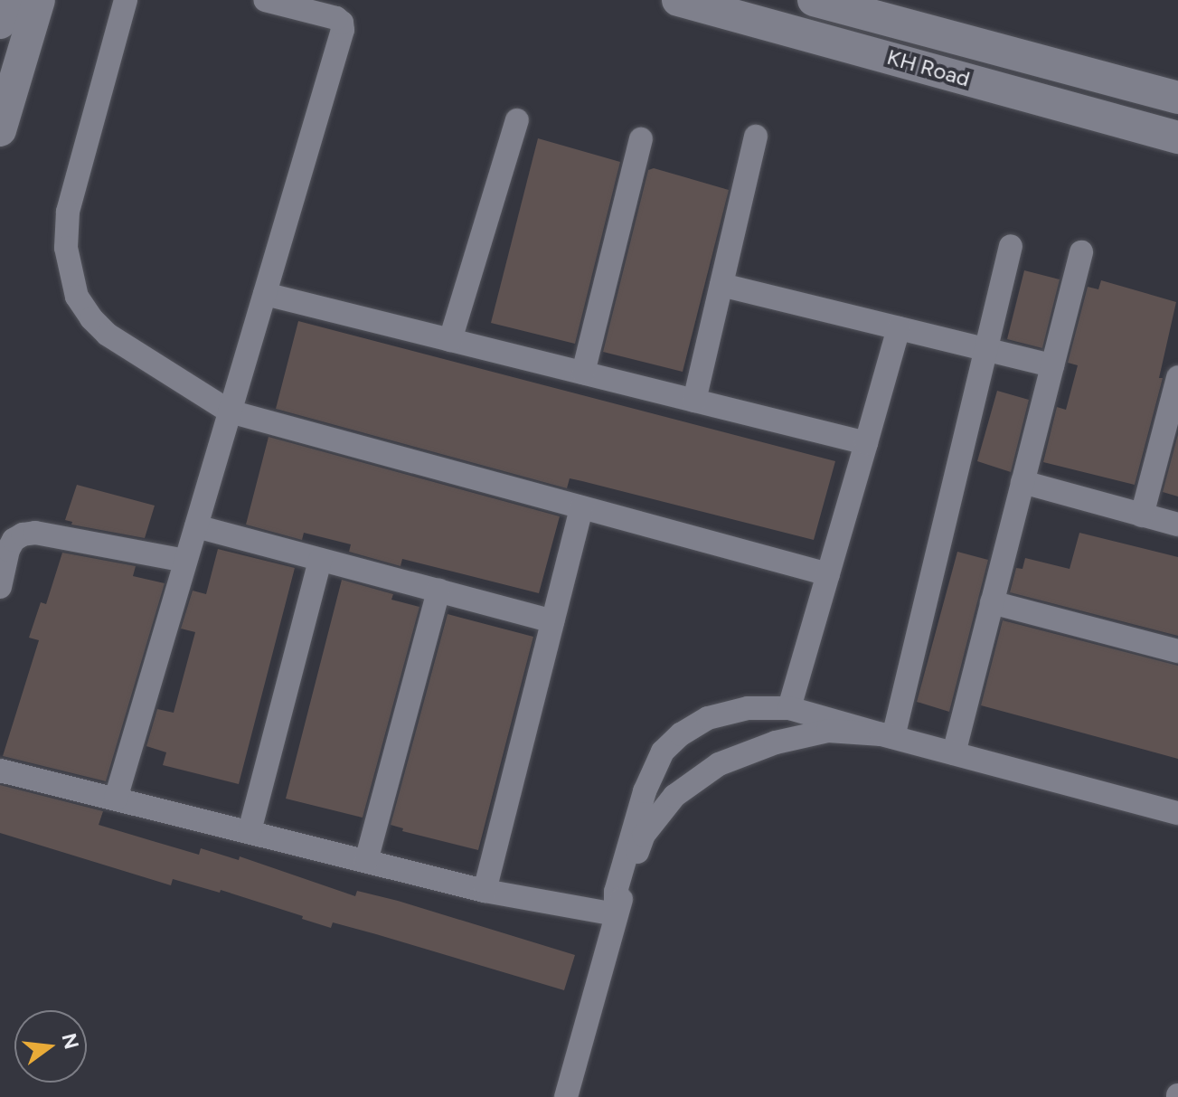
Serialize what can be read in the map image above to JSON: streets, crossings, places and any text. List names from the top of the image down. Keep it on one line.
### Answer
{"streets":{"main road":["KH Road"]},"north":"right"}
